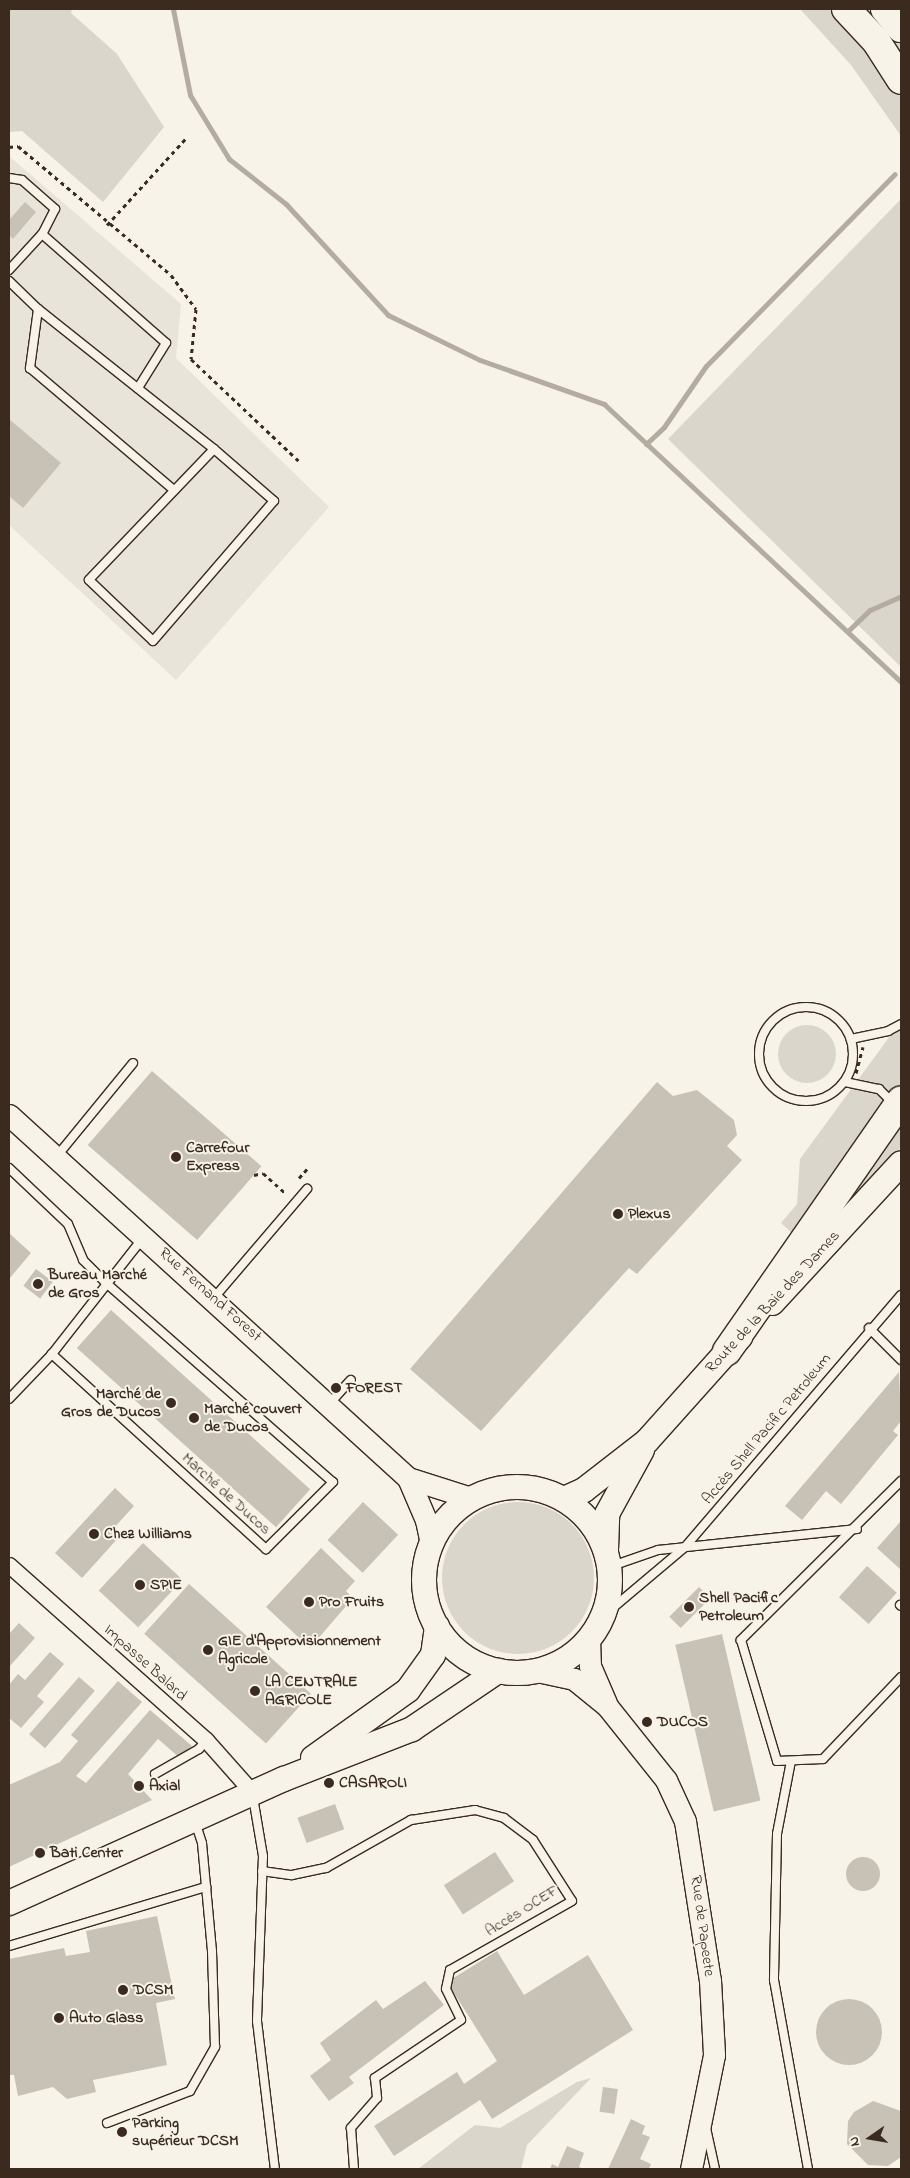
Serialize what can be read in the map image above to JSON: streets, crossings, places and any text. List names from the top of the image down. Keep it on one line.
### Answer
{"streets":{"main road":["Route de la Baie des Dames"],"street":["Rue Fernand Forest","Impasse Balard","Rue de Papeete"],"lane":["Accès Shell Pacific Petroleum","Marché de Ducos","Accès OCEF"]},"crossings":[["Route de la Baie des Dames","Accès Shell Pacific Petroleum"]],"places":["Carrefour Express","Plexus","Bureau Marché de Gros","FOREST","Marché de Gros de Ducos","Marché couvert de Ducos","Chez Williams","SPIE","Pro Fruits","Shell Pacific Petroleum","GIE d'Approvisionnement Agricole","LA CENTRALE AGRICOLE","DUCOS","CASAROLI","Axial","Bati Center","DCSM","Auto Glass","Parking supérieur DCSM"],"north":"left"}
